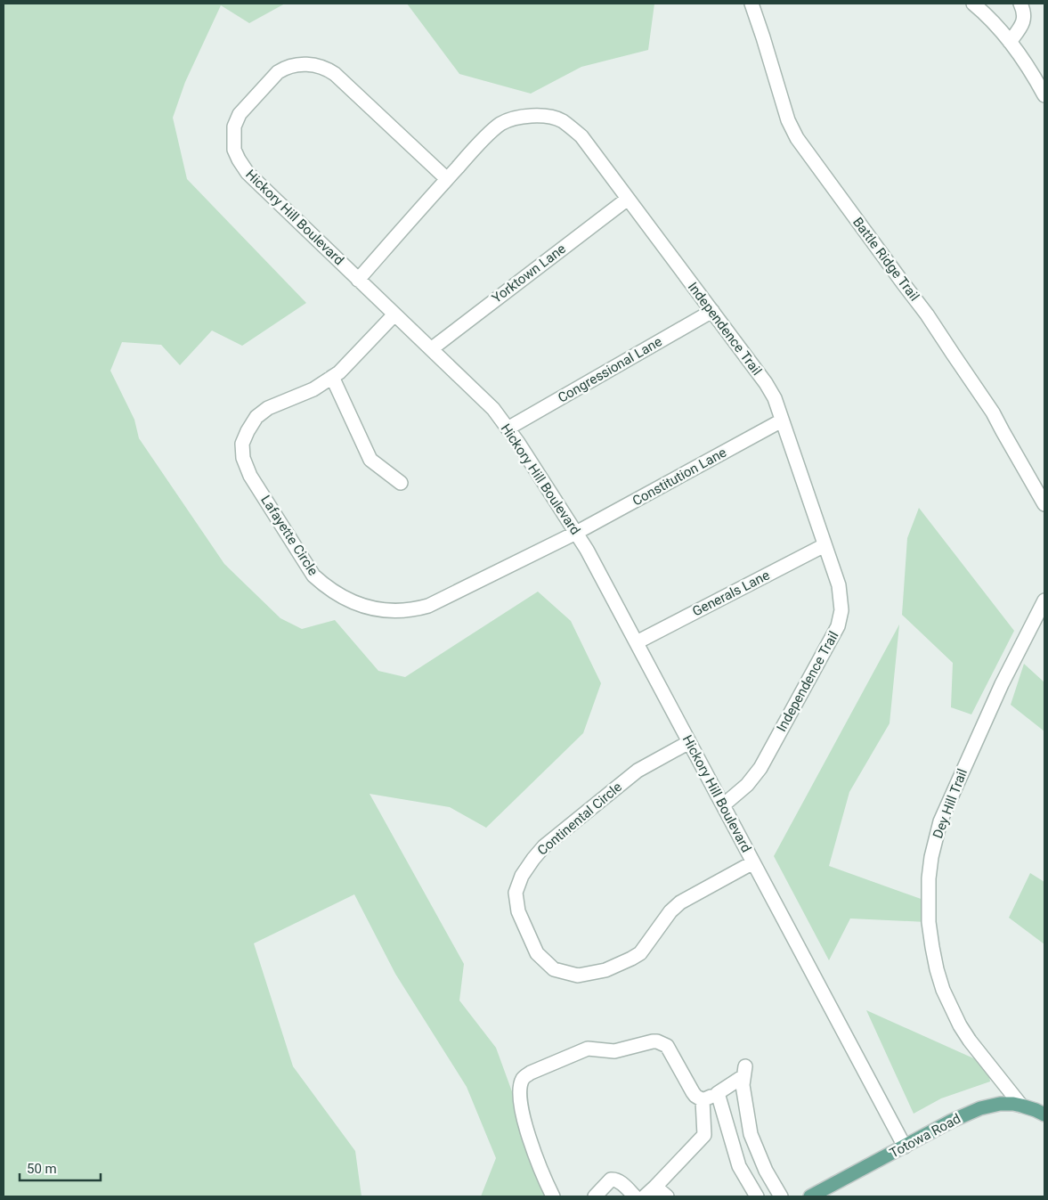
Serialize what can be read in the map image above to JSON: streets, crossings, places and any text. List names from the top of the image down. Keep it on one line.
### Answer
{"streets":{"main road":["Totowa Road"],"street":["Hickory Hill Boulevard","Battle Ridge Trail","Yorktown Lane","Independence Trail","Congressional Lane","Constitution Lane","Lafayette Circle","Generals Lane","Dey Hill Trail","Continental Circle"]},"crossings":[["Hickory Hill Boulevard","Yorktown Lane"],["Hickory Hill Boulevard","Independence Trail"],["Hickory Hill Boulevard","Congressional Lane"],["Hickory Hill Boulevard","Constitution Lane"],["Hickory Hill Boulevard","Lafayette Circle"],["Hickory Hill Boulevard","Generals Lane"],["Hickory Hill Boulevard","Continental Circle"],["Hickory Hill Boulevard","Totowa Road"],["Yorktown Lane","Independence Trail"],["Independence Trail","Congressional Lane"],["Independence Trail","Constitution Lane"],["Independence Trail","Generals Lane"],["Constitution Lane","Lafayette Circle"],["Dey Hill Trail","Totowa Road"]],"scale_bar":"50 m"}
